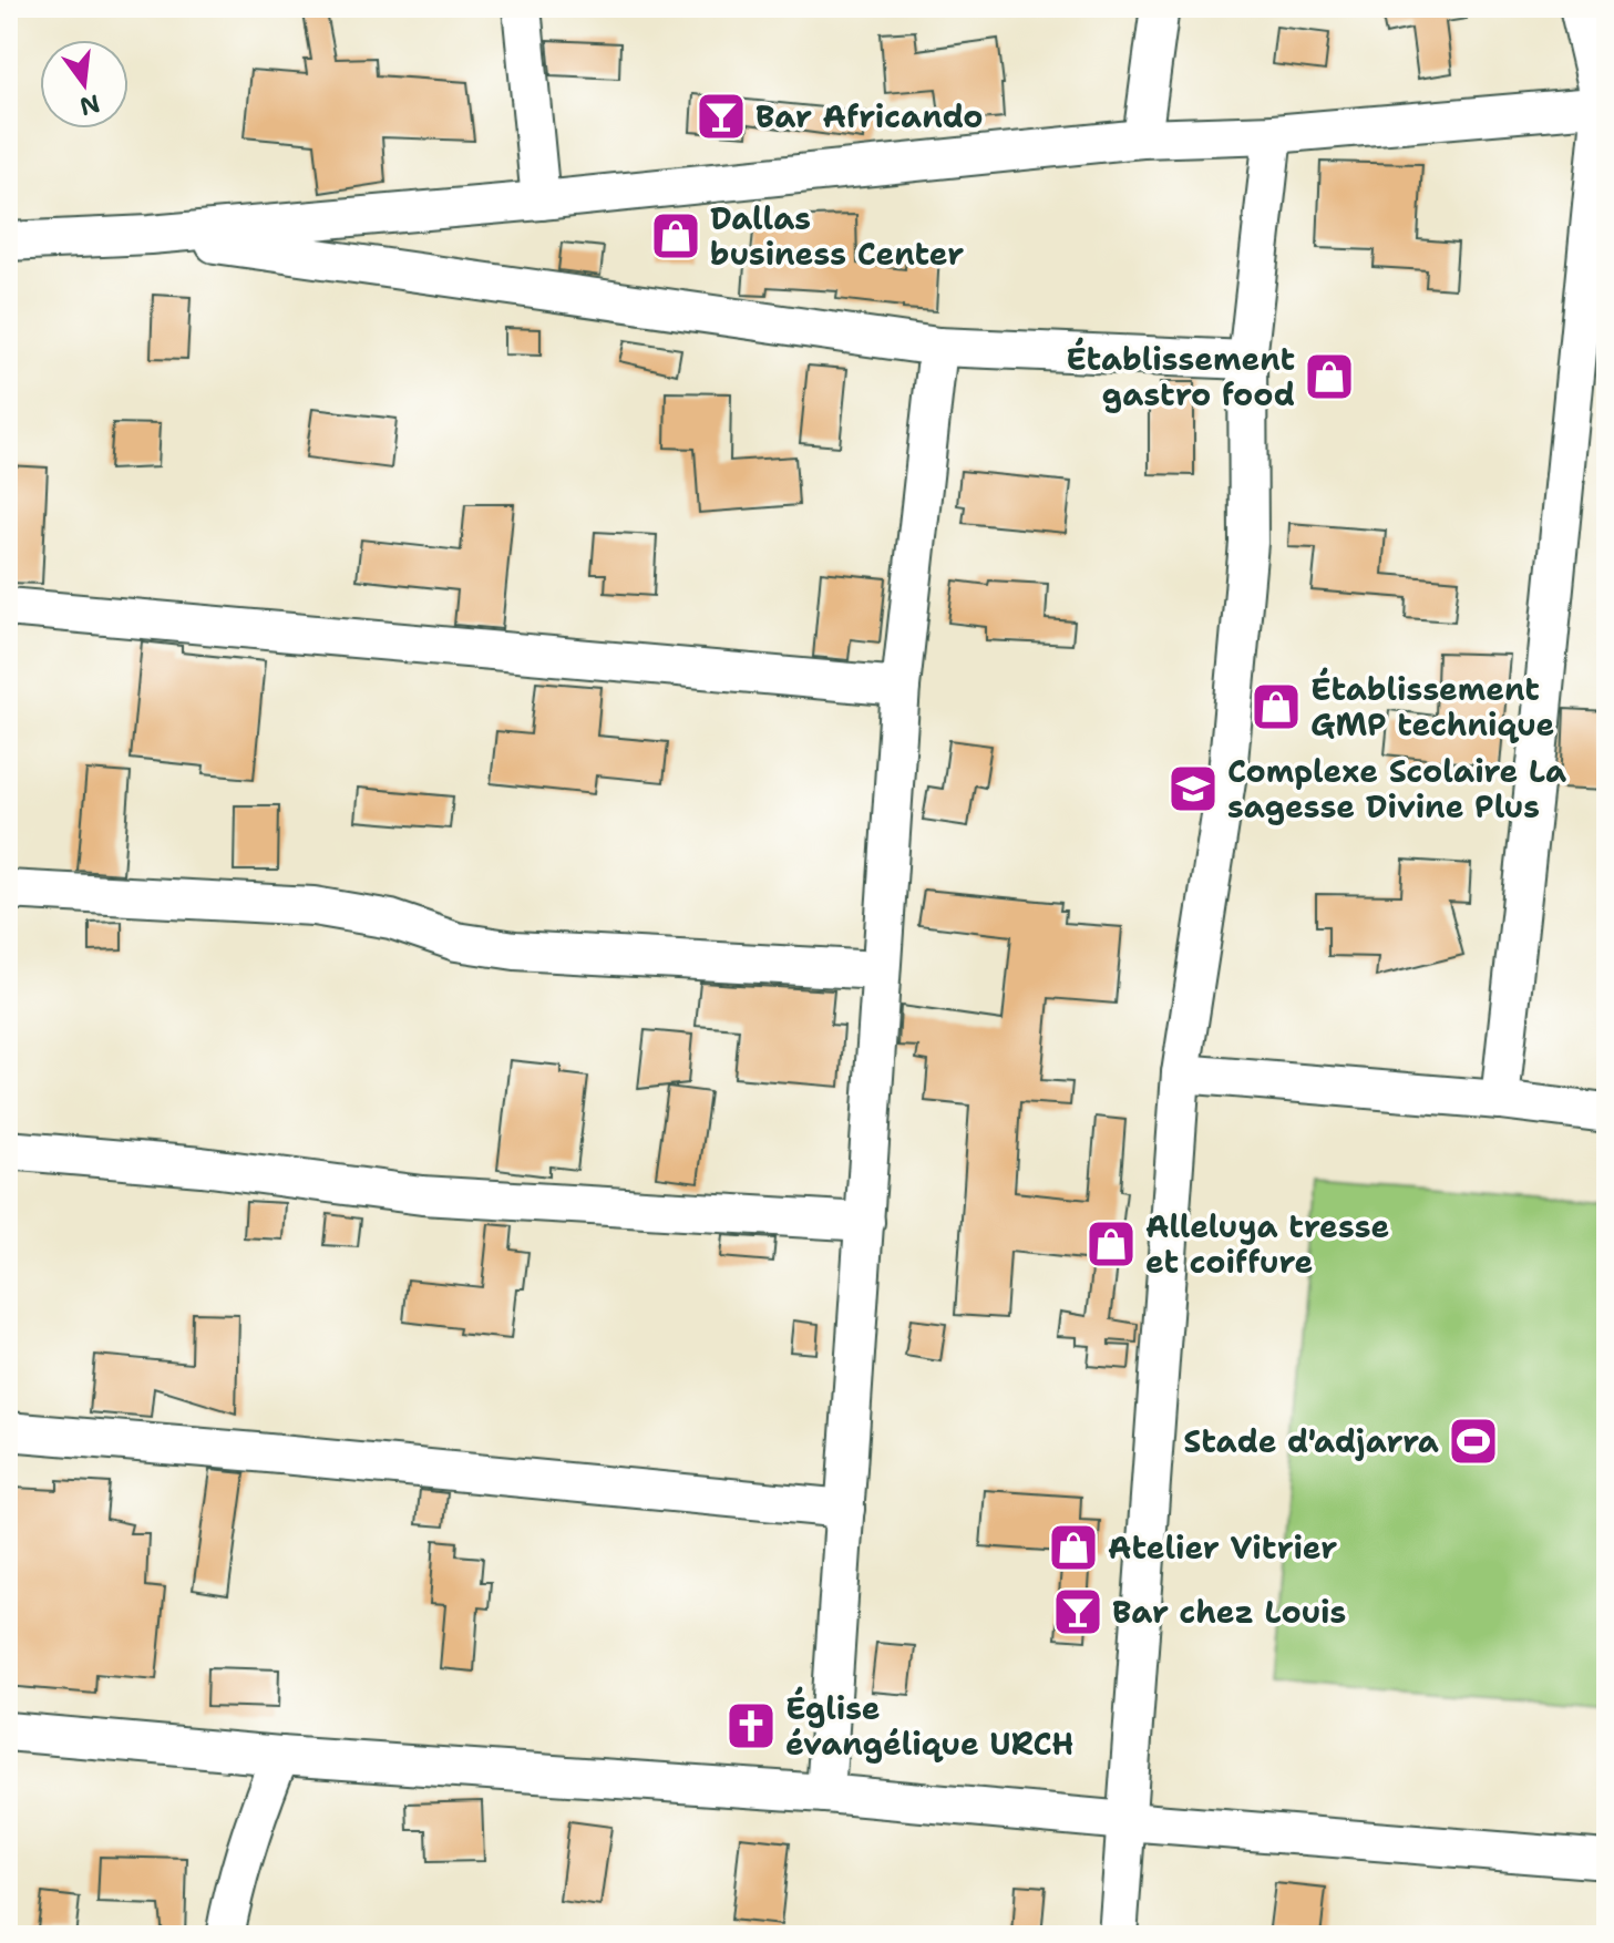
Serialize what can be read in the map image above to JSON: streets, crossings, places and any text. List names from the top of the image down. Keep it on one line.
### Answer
{"places":{"bar":["Bar Africando","Bar chez Louis"],"shop":["Dallas business Center","Établissement gastro food","Établissement GMP technique","Alleluya tresse et coiffure","Atelier Vitrier"],"school or university":["Complexe Scolaire La sagesse Divine Plus"],"sports":["Stade d'adjarra"],"church":["Église évangélique URCH"]},"north":"bottom"}
